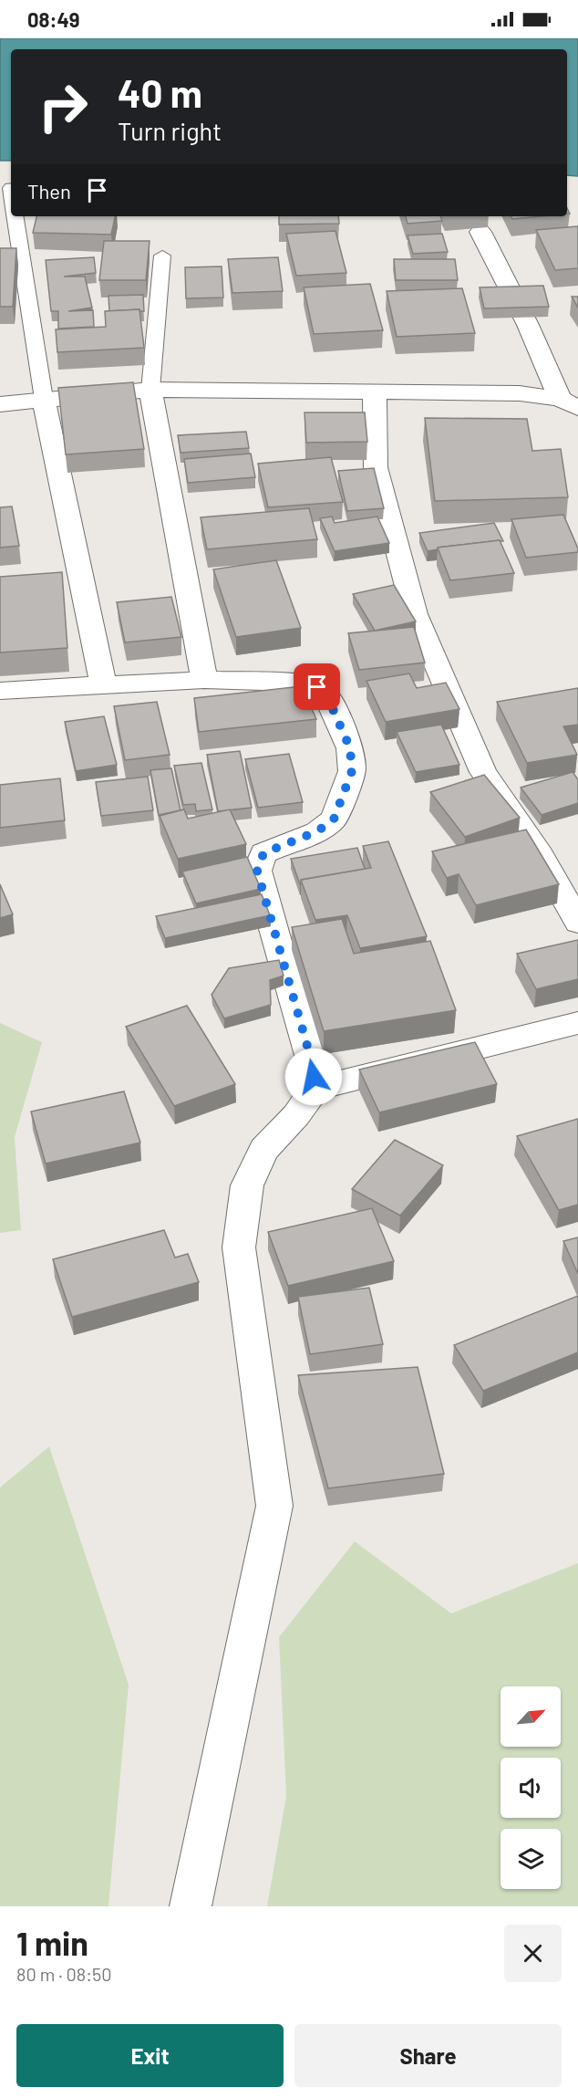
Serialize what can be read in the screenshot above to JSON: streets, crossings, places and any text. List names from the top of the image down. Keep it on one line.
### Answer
{"north":"top right","page":{"status":"08:49","turn":["40 m","Turn right"],"then":"Then","heading":["1 min","80 m · 08:50"],"buttons":["Exit","Share"]}}
